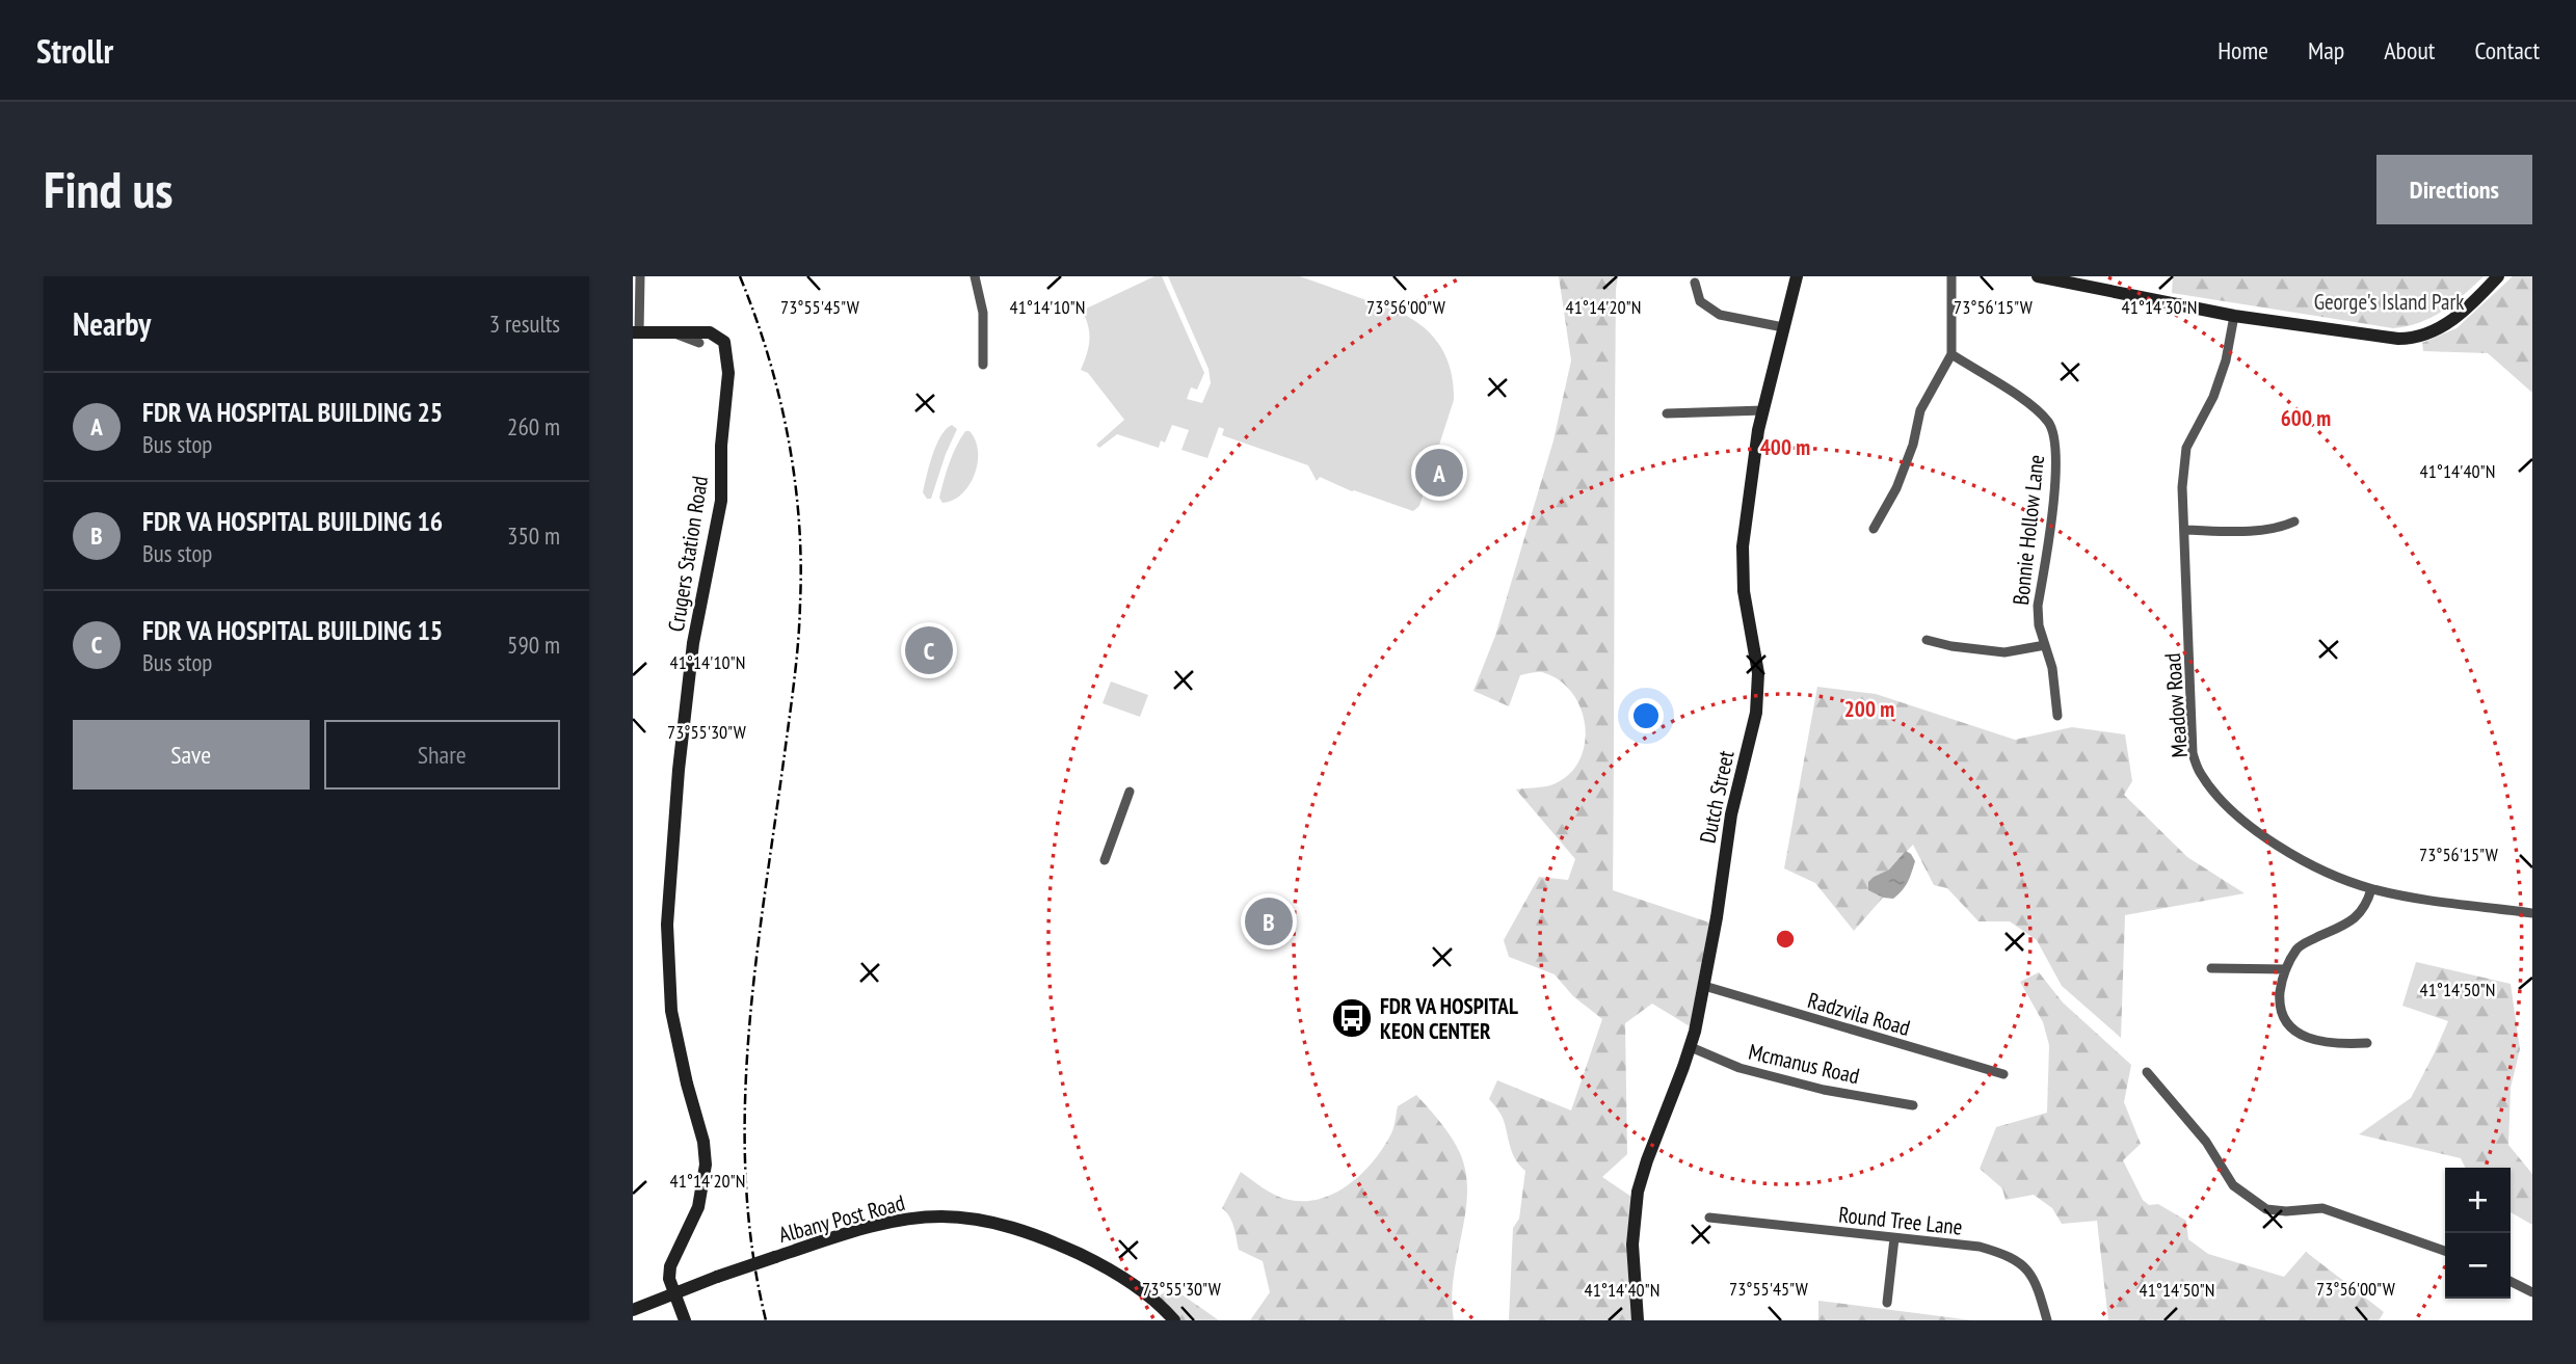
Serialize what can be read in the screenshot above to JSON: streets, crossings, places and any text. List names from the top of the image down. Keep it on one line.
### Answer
{"streets":{"street":["Bonnie Hollow Lane","Crugers Station Road","Meadow Road","Dutch Street","Radzvila Road","Mcmanus Road","Albany Post Road","Round Tree Lane"]},"crossings":[["Crugers Station Road","Albany Post Road"],["Dutch Street","Radzvila Road"],["Dutch Street","Mcmanus Road"]],"parks":["George's Island Park"],"places":{"bus stop":["FDR VA HOSPITAL KEON CENTER"]},"page":{"header":"Strollr","nav":["Home","Map","About","Contact"],"buttons":["Directions",["Save","Share"]],"title":"Find us","heading":["Nearby","3 results"],"list":[{"mark":"A","name":"FDR VA HOSPITAL BUILDING 25","note":"Bus stop","value":"260 m"},{"mark":"B","name":"FDR VA HOSPITAL BUILDING 16","note":"Bus stop","value":"350 m"},{"mark":"C","name":"FDR VA HOSPITAL BUILDING 15","note":"Bus stop","value":"590 m"}],"pins":["A","C","B"],"map_buttons":["+","−"]},"coordinates":["41°14'10\"N","41°14'20\"N","41°14'30\"N","73°55'45\"W","73°56'00\"W","73°56'15\"W","41°14'40\"N","73°55'30\"W","41°14'50\"N"],"rings":["600 m","400 m","200 m"]}
